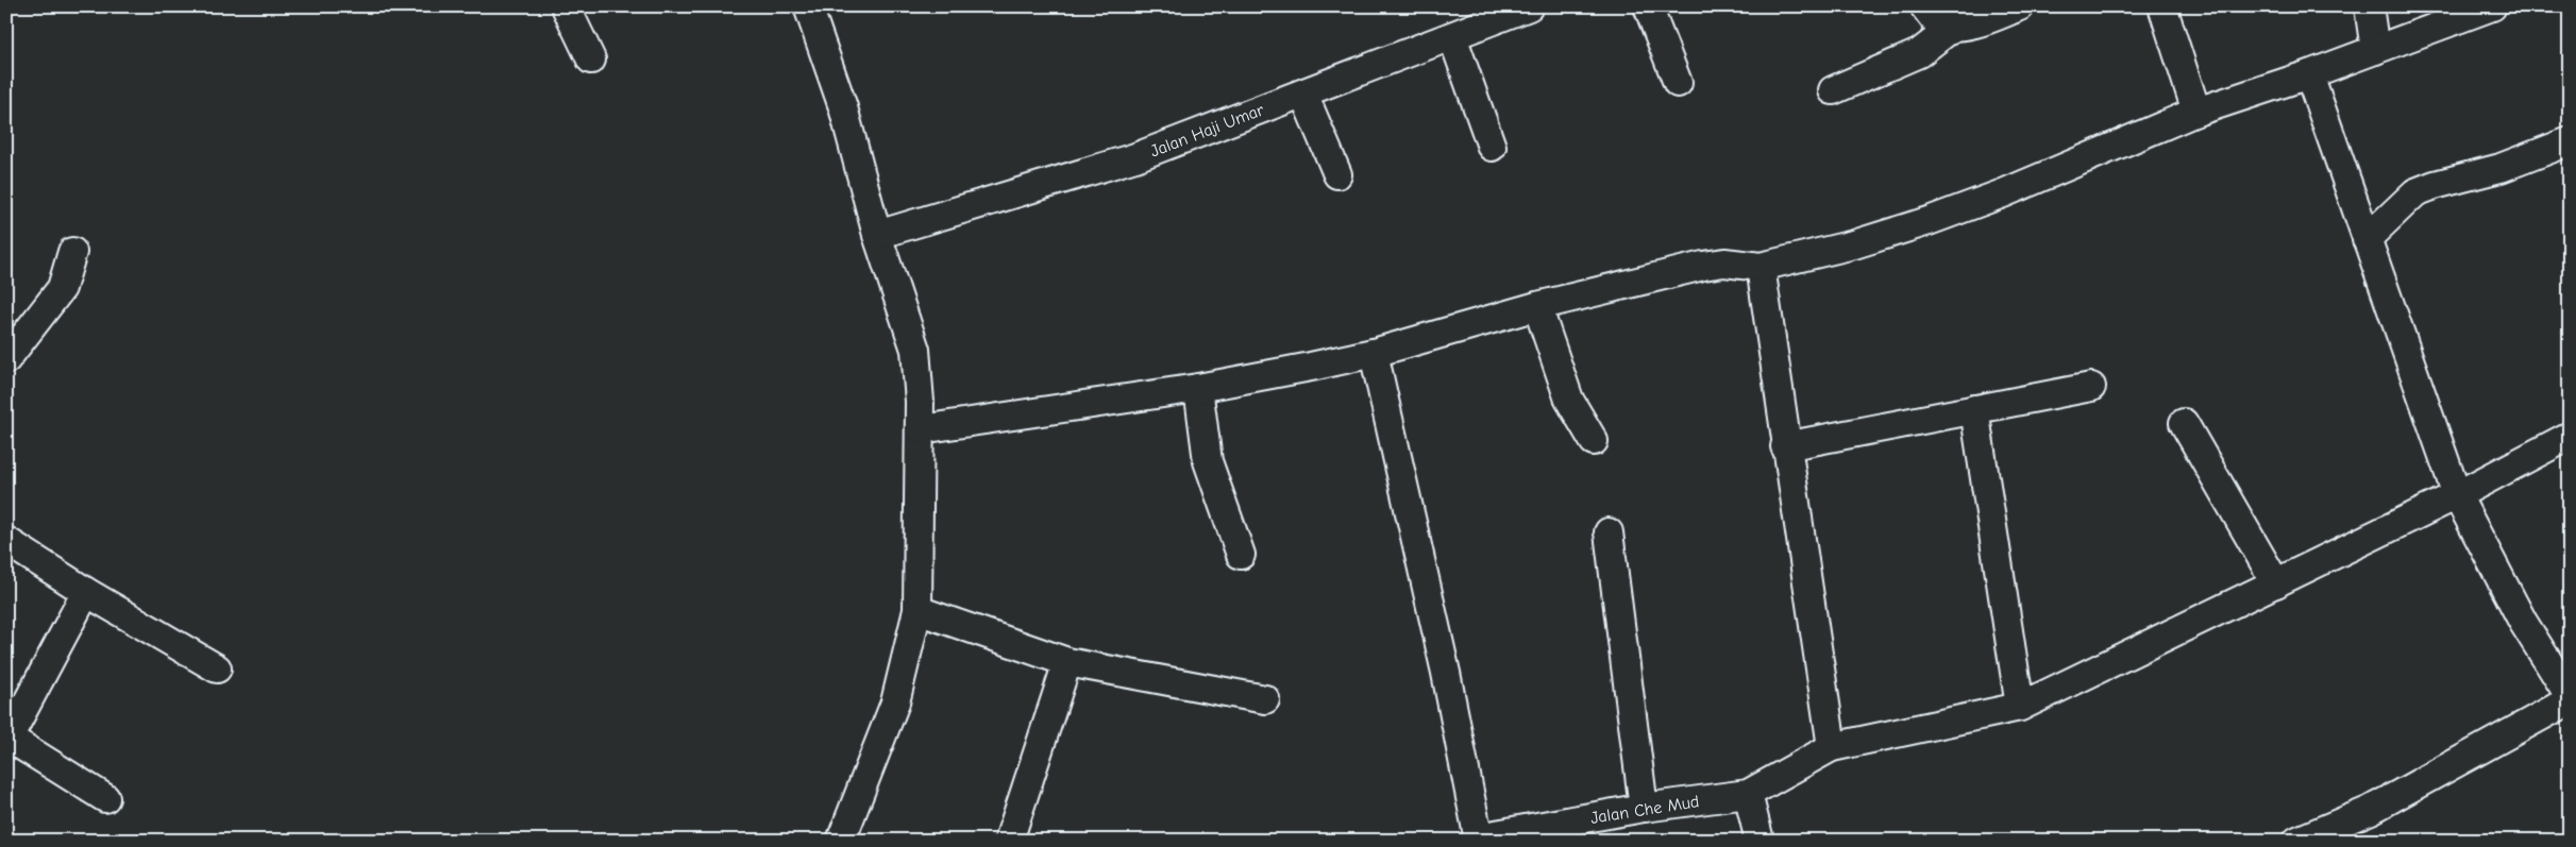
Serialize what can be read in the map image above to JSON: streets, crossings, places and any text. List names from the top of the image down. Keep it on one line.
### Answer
{"streets":{"street":["Jalan Haji Umar","Jalan Che Mud"]}}
